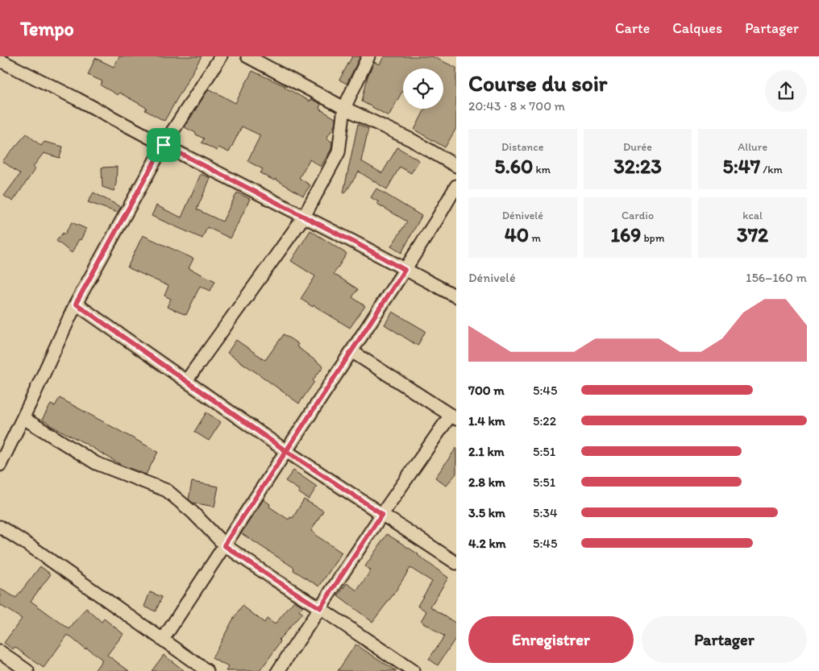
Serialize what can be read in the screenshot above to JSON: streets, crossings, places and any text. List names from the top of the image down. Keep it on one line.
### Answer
{"page":{"header":"Tempo","nav":["Carte","Calques","Partager"],"heading":["Course du soir","20:43 · 8 × 700 m"],"stats":[["Distance","5.60 km"],["Durée","32:23"],["Allure","5:47 /km"],["Dénivelé","40 m"],["Cardio","169 bpm"],["kcal","372"]],"chart":["Dénivelé","156–160 m"],"list":[{"name":"700 m","note":"5:45"},{"name":"1.4 km","note":"5:22"},{"name":"2.1 km","note":"5:51"},{"name":"2.8 km","note":"5:51"},{"name":"3.5 km","note":"5:34"},{"name":"4.2 km","note":"5:45"}],"buttons":["Enregistrer","Partager"]}}
